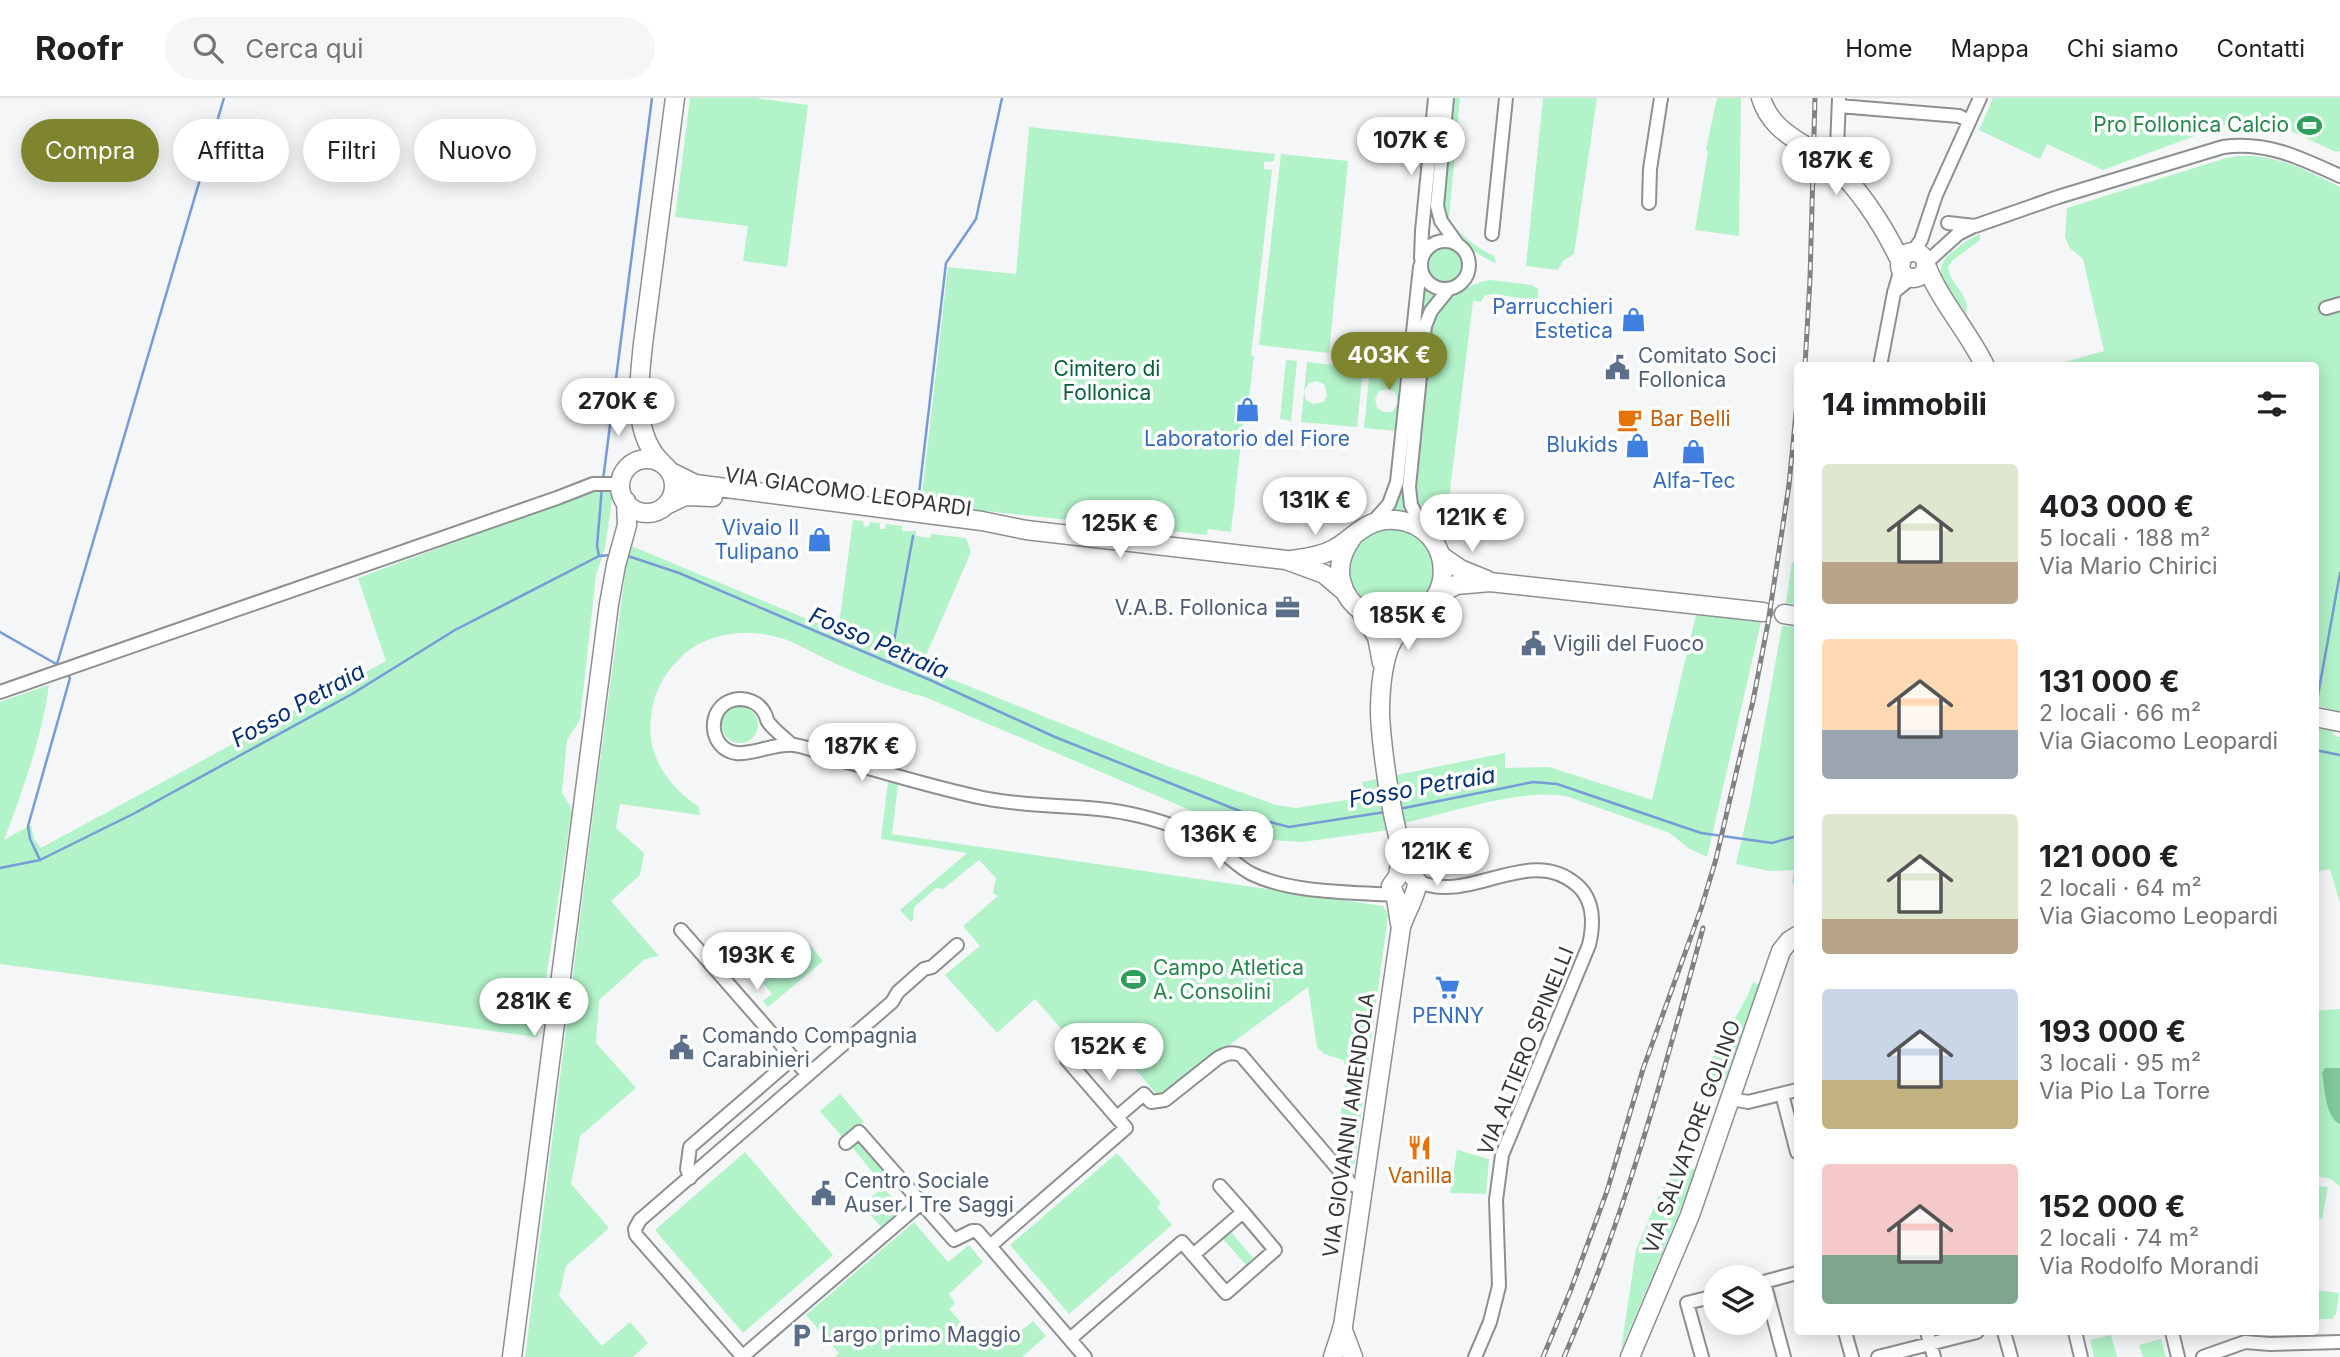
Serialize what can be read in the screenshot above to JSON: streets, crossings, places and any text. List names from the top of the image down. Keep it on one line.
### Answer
{"streets":{"main road":["VIA GIACOMO LEOPARDI","VIA GIOVANNI AMENDOLA","VIA SALVATORE GOLINO"],"street":["VIA ALTIERO SPINELLI"]},"crossings":[["VIA ALTIERO SPINELLI","VIA GIOVANNI AMENDOLA"]],"water":["Fosso Petraia"],"parks":["Cimitero di Follonica"],"places":{"sports":["Pro Follonica Calcio","Campo Atletica A. Consolini"],"shop":["Parrucchieri Estetica","Laboratorio del Fiore","Blukids","Alfa-Tec","Vivaio Il Tulipano"],"public building":["Comitato Soci Follonica","Vigili del Fuoco","Comando Compagnia Carabinieri","Centro Sociale Auser I Tre Saggi"],"cafe":["Bar Belli"],"office":["V.A.B. Follonica"],"supermarket":["PENNY"],"restaurant":["Vanilla"],"parking":["Largo primo Maggio"]},"page":{"header":"Roofr","search":"Cerca qui","nav":["Home","Mappa","Chi siamo","Contatti"],"price":["107K €","187K €","403K €","270K €","131K €","121K €","125K €","185K €","187K €","136K €","121K €","193K €","281K €","152K €"],"chip":["Compra","Affitta","Filtri","Nuovo"],"heading":"14 immobili","list":[{"name":"403 000 €","note":"5 locali · 188 m² · Via Mario Chirici"},{"name":"131 000 €","note":"2 locali · 66 m² · Via Giacomo Leopardi"},{"name":"121 000 €","note":"2 locali · 64 m² · Via Giacomo Leopardi"},{"name":"193 000 €","note":"3 locali · 95 m² · Via Pio La Torre"},{"name":"152 000 €","note":"2 locali · 74 m² · Via Rodolfo Morandi"}]}}
